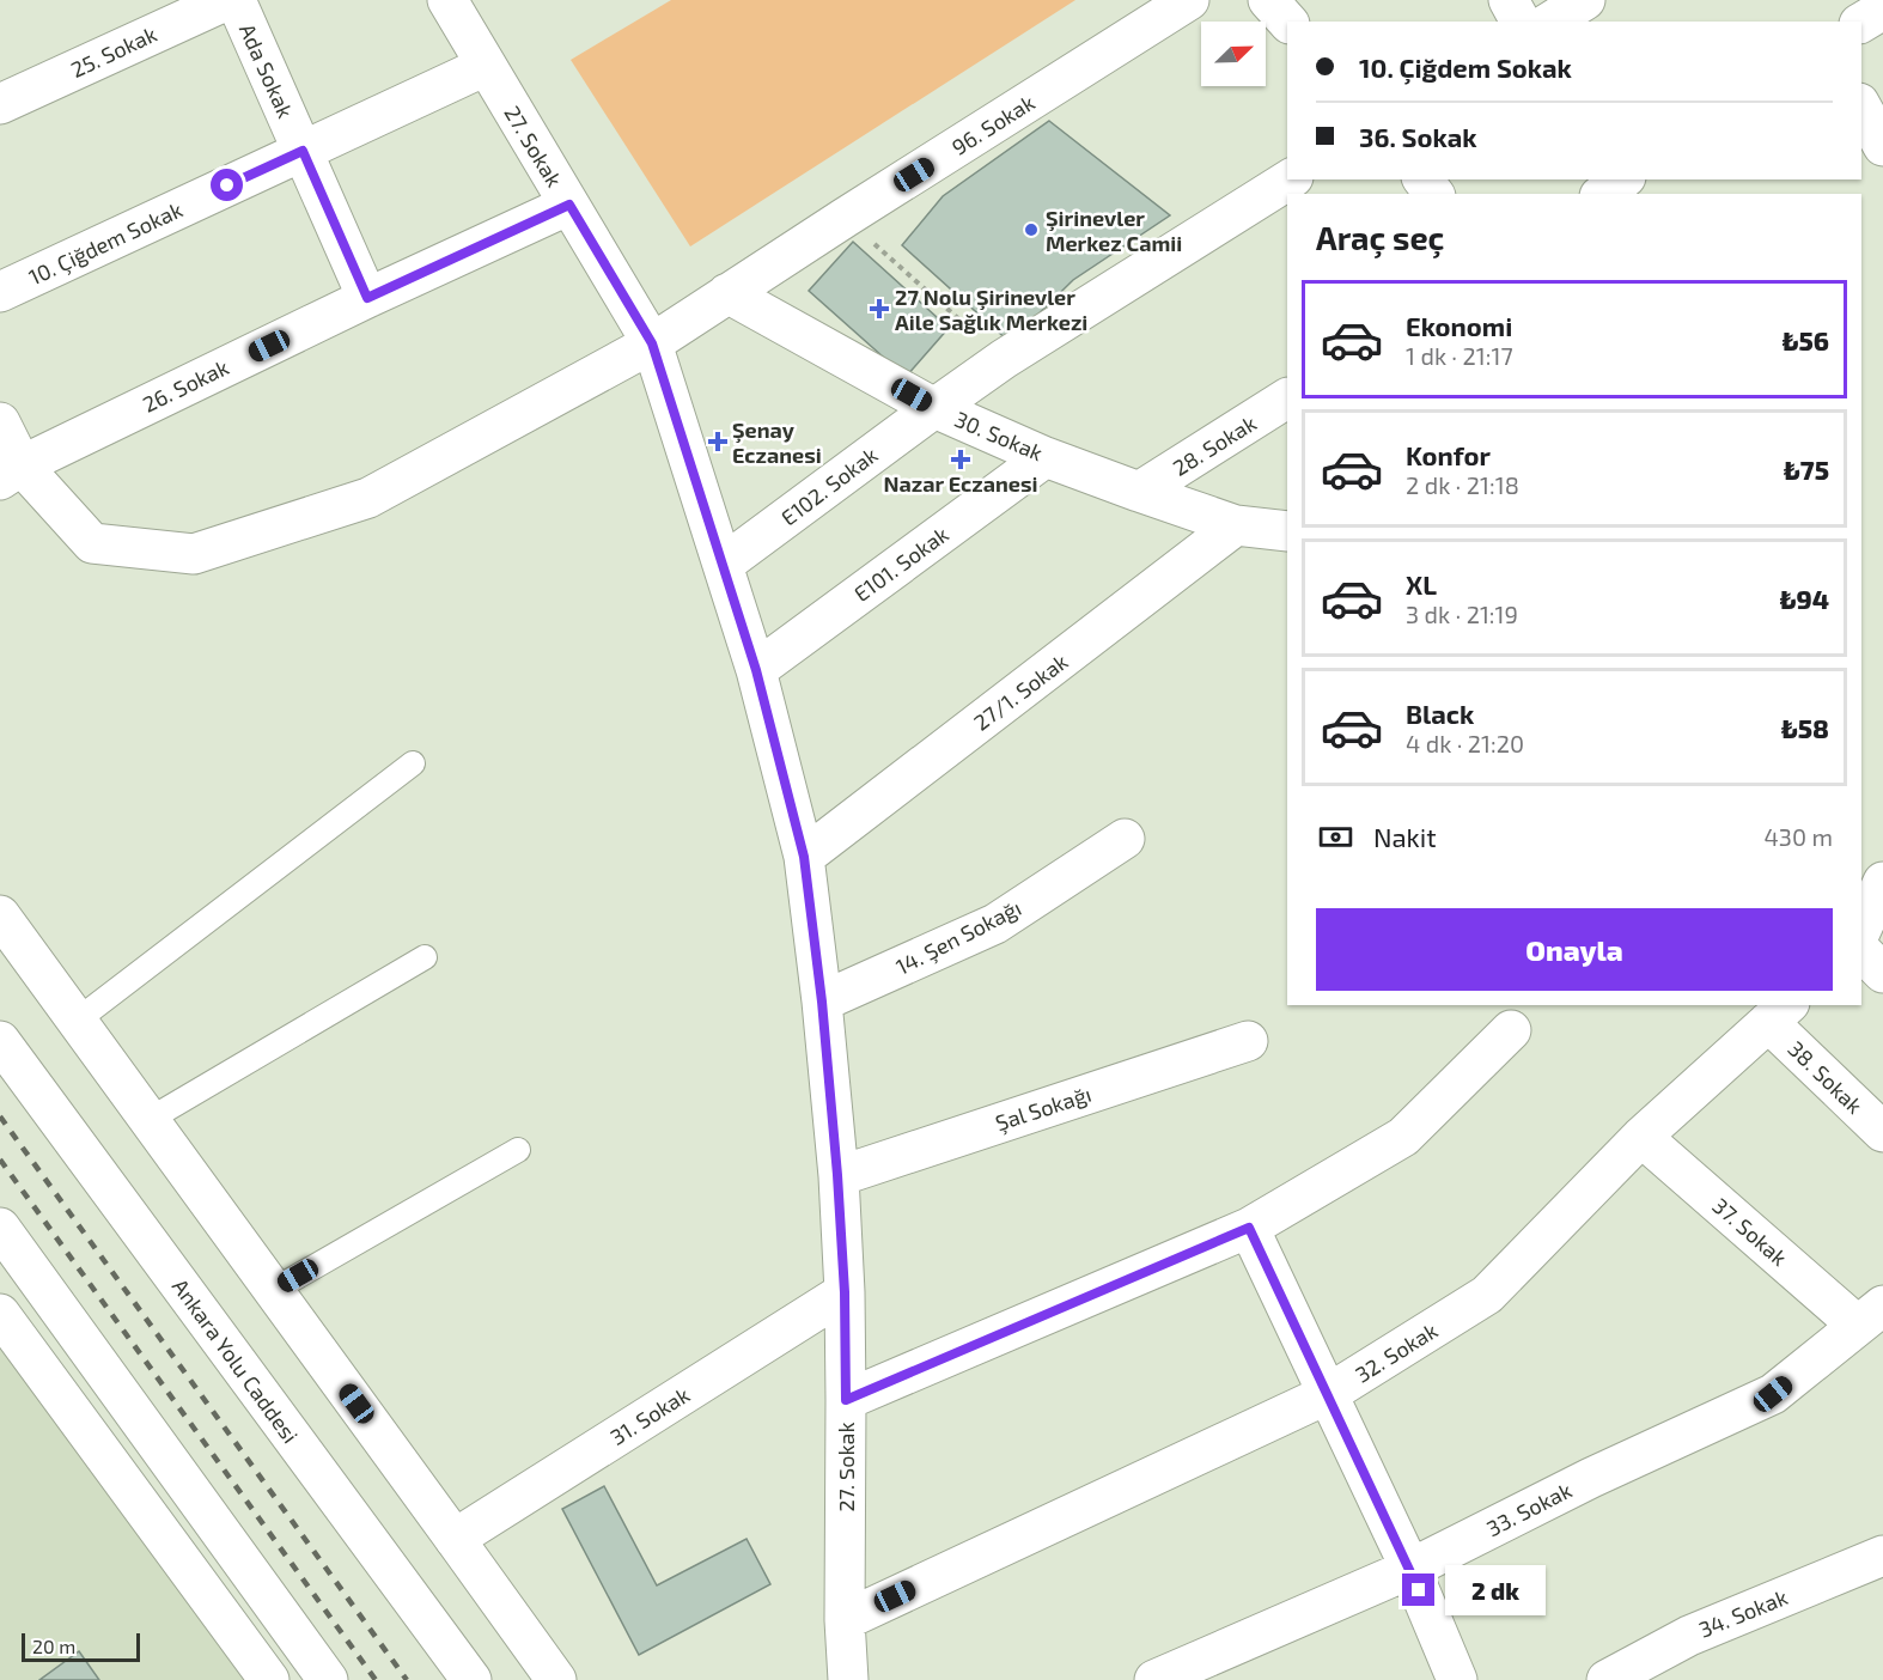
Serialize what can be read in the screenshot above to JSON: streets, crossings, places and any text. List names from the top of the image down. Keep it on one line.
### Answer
{"streets":{"main road":["25. Sokak","Ada Sokak","96. Sokak","27. Sokak","10. Çiğdem Sokak","26. Sokak","30. Sokak","28. Sokak","E102. Sokak","E101. Sokak","27/1. Sokak","14. Şen Sokağı","38. Sokak","Şal Sokağı","37. Sokak","32. Sokak","Ankara Yolu Caddesi","31. Sokak","33. Sokak","34. Sokak"]},"crossings":[["Ada Sokak","10. Çiğdem Sokak"],["Ada Sokak","26. Sokak"],["96. Sokak","27. Sokak"],["96. Sokak","26. Sokak"],["96. Sokak","30. Sokak"],["27. Sokak","10. Çiğdem Sokak"],["27. Sokak","26. Sokak"],["27. Sokak","E102. Sokak"],["27. Sokak","E101. Sokak"],["27. Sokak","27/1. Sokak"],["27. Sokak","14. Şen Sokağı"],["27. Sokak","Şal Sokağı"],["27. Sokak","32. Sokak"],["27. Sokak","31. Sokak"],["30. Sokak","28. Sokak"],["30. Sokak","E102. Sokak"],["30. Sokak","E101. Sokak"],["30. Sokak","27/1. Sokak"],["38. Sokak","32. Sokak"],["37. Sokak","32. Sokak"],["37. Sokak","33. Sokak"]],"places":{"other":["Şirinevler Merkez Camii"],"health":["27 Nolu Şirinevler Aile Sağlık Merkezi","Şenay Eczanesi","Nazar Eczanesi"]},"scale_bar":"20 m","north":"top right","page":{"banner":["10. Çiğdem Sokak","36. Sokak"],"heading":"Araç seç","list":[{"name":"Ekonomi","note":"1 dk · 21:17","value":"₺56"},{"name":"Konfor","note":"2 dk · 21:18","value":"₺75"},{"name":"XL","note":"3 dk · 21:19","value":"₺94"},{"name":"Black","note":"4 dk · 21:20","value":"₺58"}],"pay":["Nakit","430 m"],"buttons":"Onayla","bubble":"2 dk","scale":"20 m"}}
